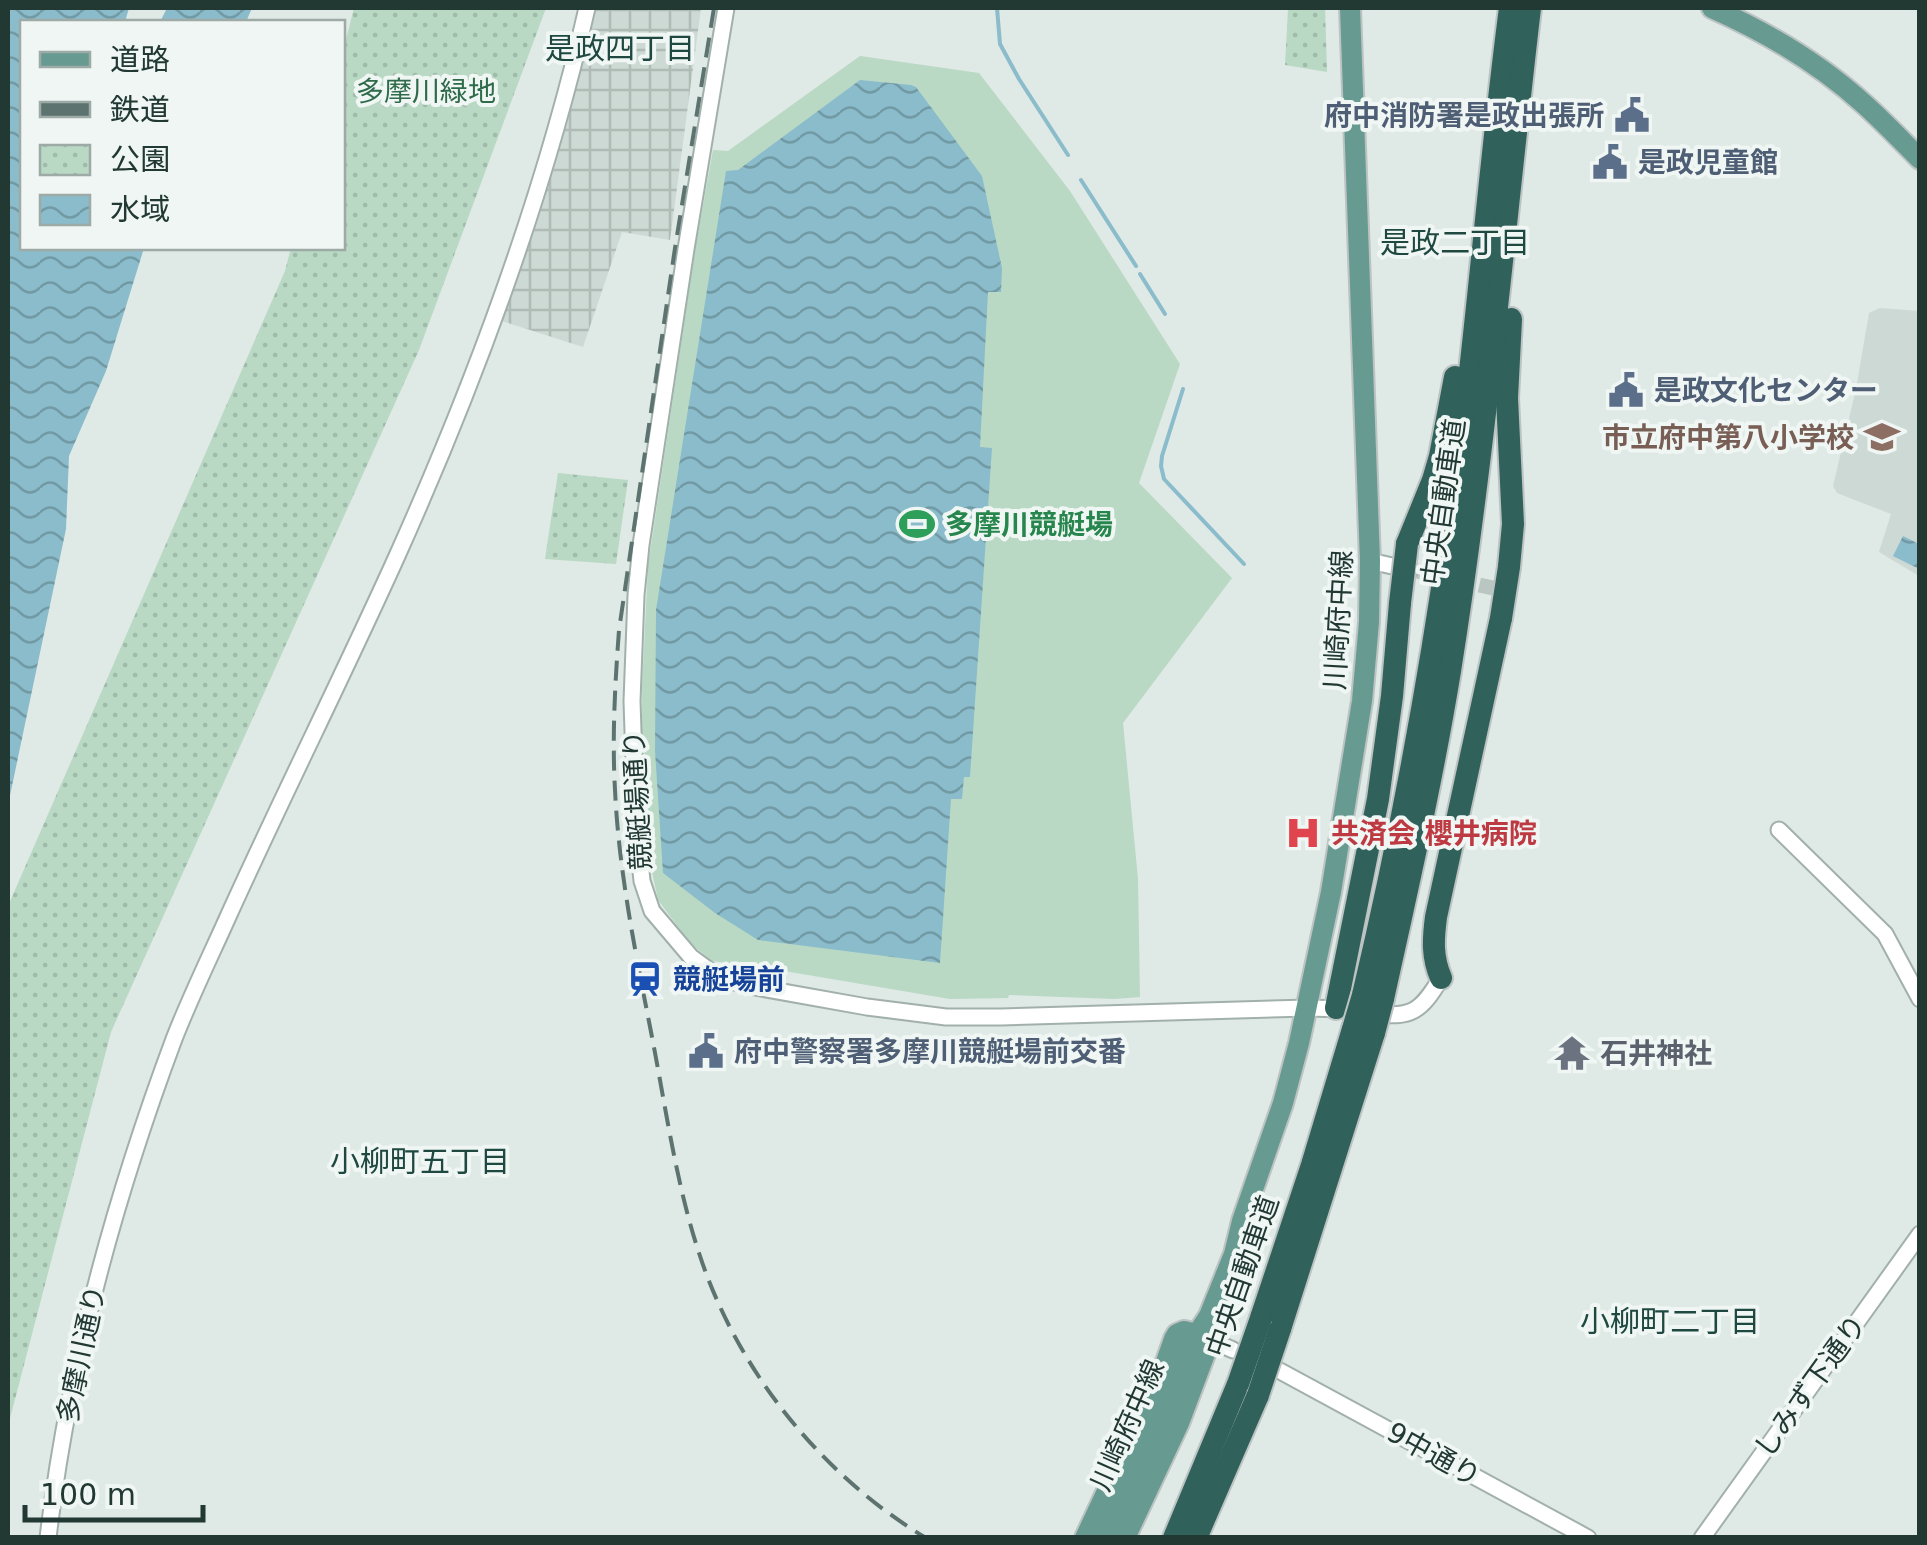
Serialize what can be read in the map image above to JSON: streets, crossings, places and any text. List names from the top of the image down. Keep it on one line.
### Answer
{"streets":{"highway":["中央自動車道"],"main road":["川崎府中線"],"street":["競艇場通り","多摩川通り","しみず下通り","9中通り"]},"crossings":[["川崎府中線","競艇場通り"]],"districts":["是政四丁目","是政二丁目","小柳町五丁目","小柳町二丁目"],"parks":["多摩川緑地"],"places":{"public building":["府中消防署是政出張所","是政児童館","是政文化センター","府中警察署多摩川競艇場前交番"],"school or university":["市立府中第八小学校"],"sports":["多摩川競艇場"],"hospital":["共済会 櫻井病院"],"station":["競艇場前"],"temple":["石井神社"]},"legend":["道路","鉄道","公園","水域"],"scale_bar":"100 m"}
